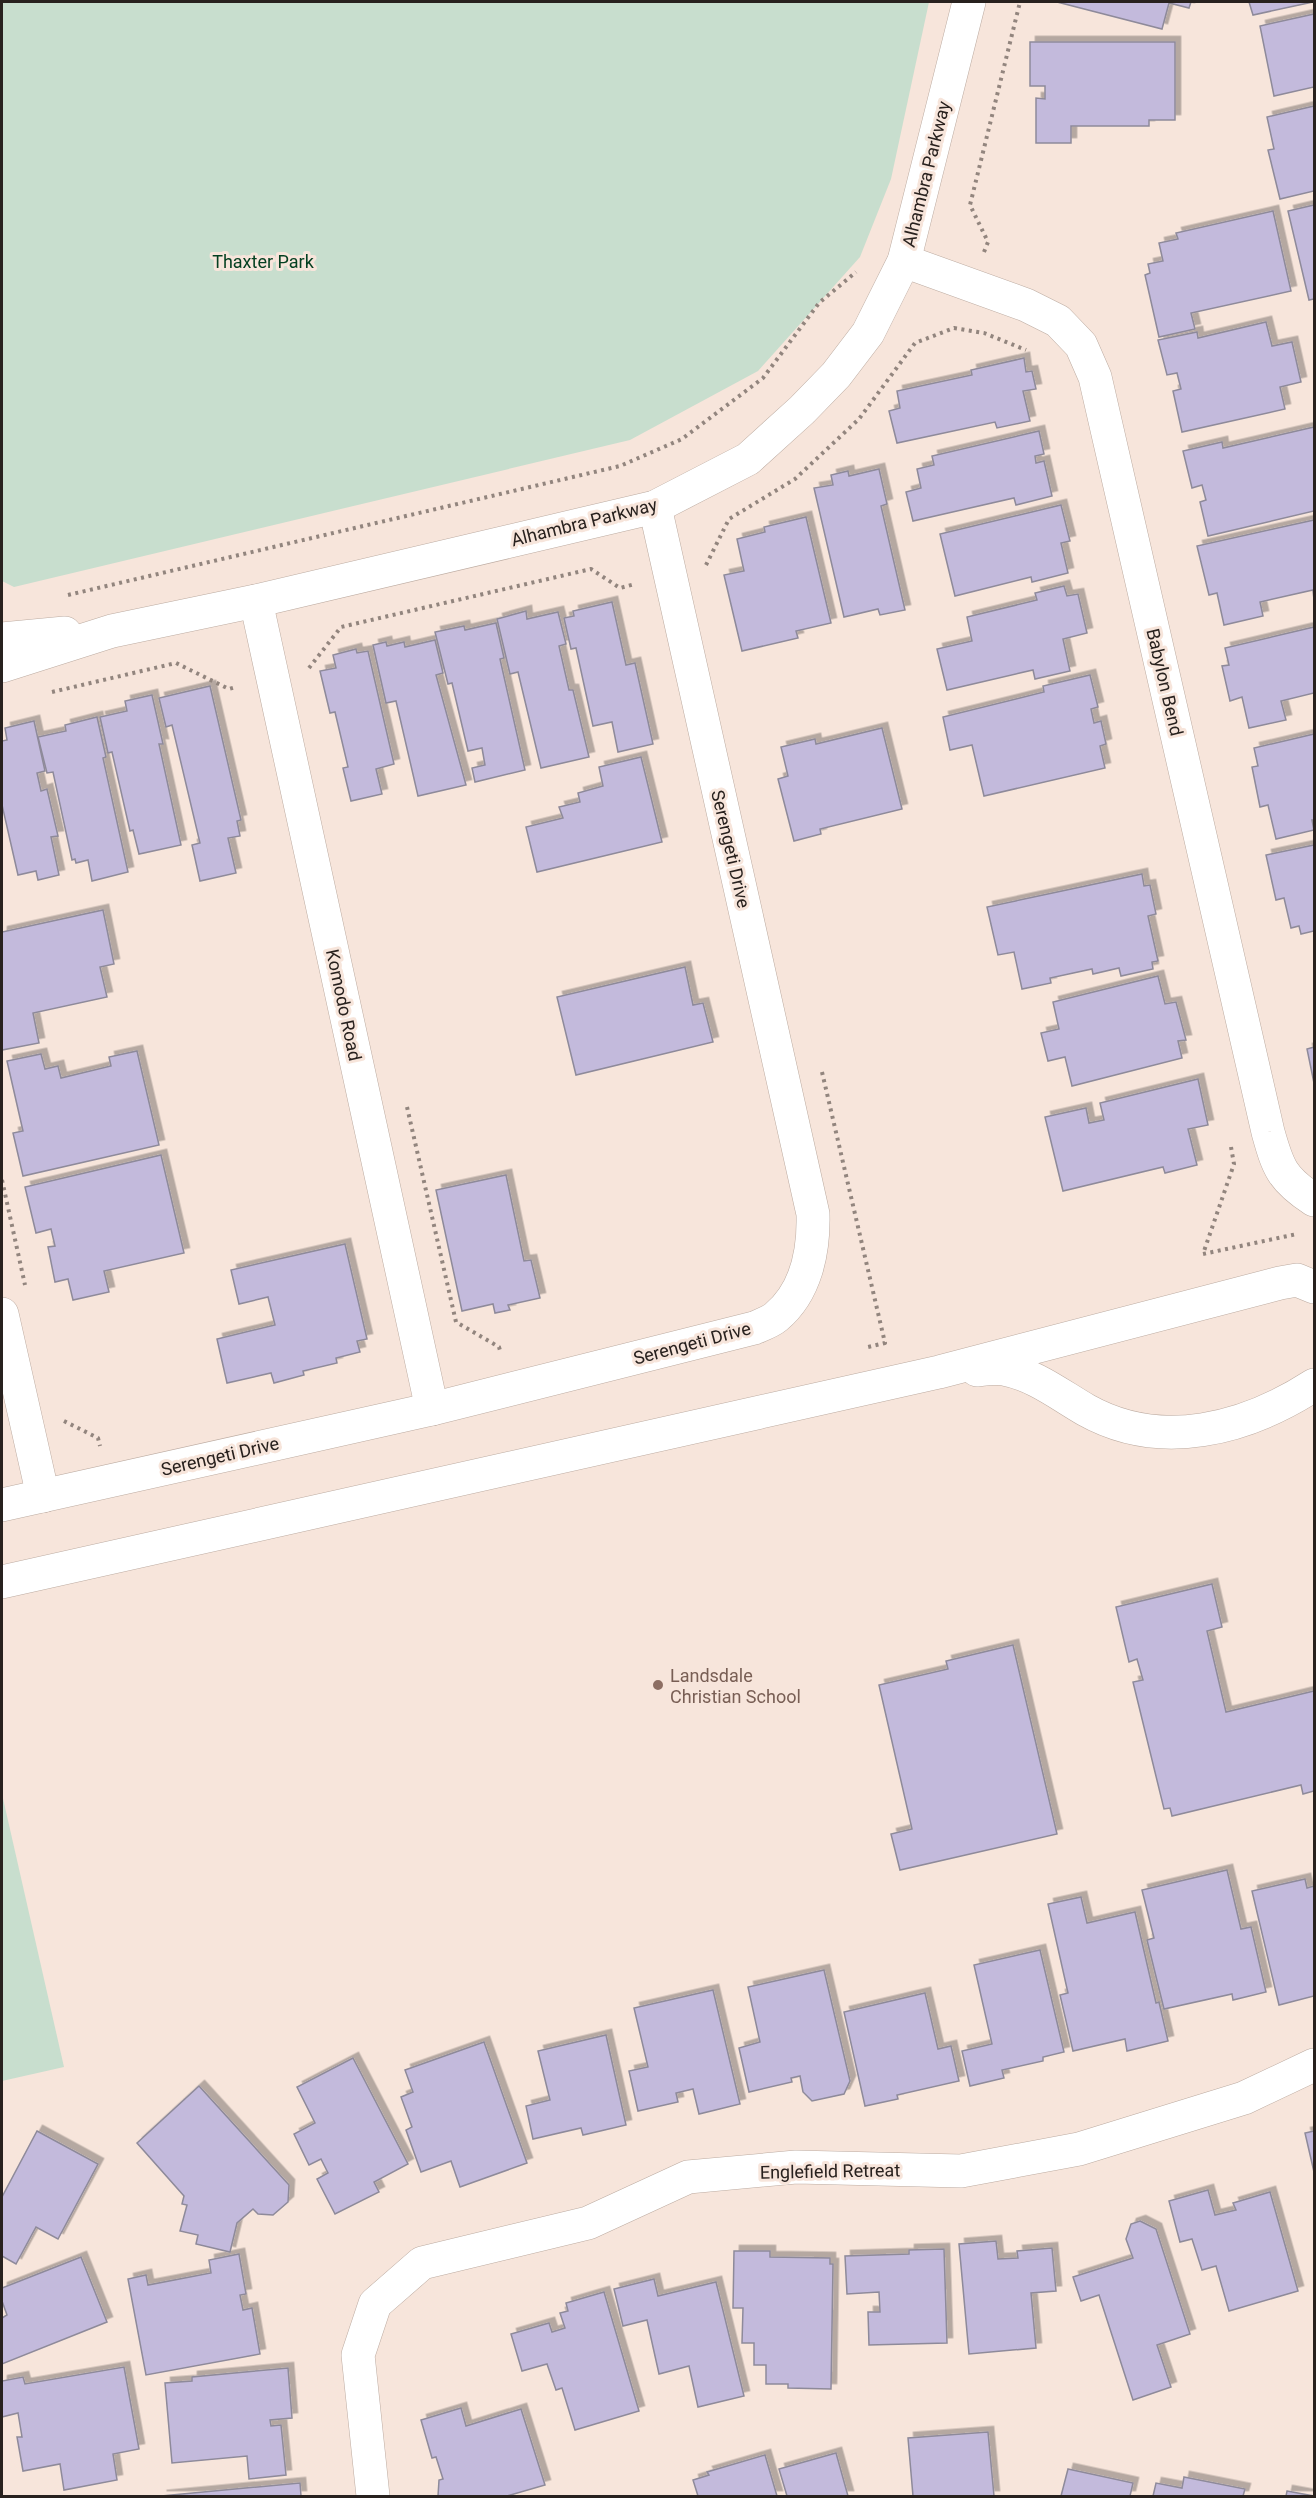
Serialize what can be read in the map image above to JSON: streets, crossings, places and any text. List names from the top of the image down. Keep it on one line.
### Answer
{"streets":{"street":["Alhambra Parkway","Babylon Bend","Serengeti Drive","Komodo Road","Englefield Retreat"]},"crossings":[["Alhambra Parkway","Babylon Bend"],["Alhambra Parkway","Serengeti Drive"],["Alhambra Parkway","Komodo Road"],["Serengeti Drive","Komodo Road"]],"parks":["Thaxter Park"],"places":["Landsdale Christian School"]}
